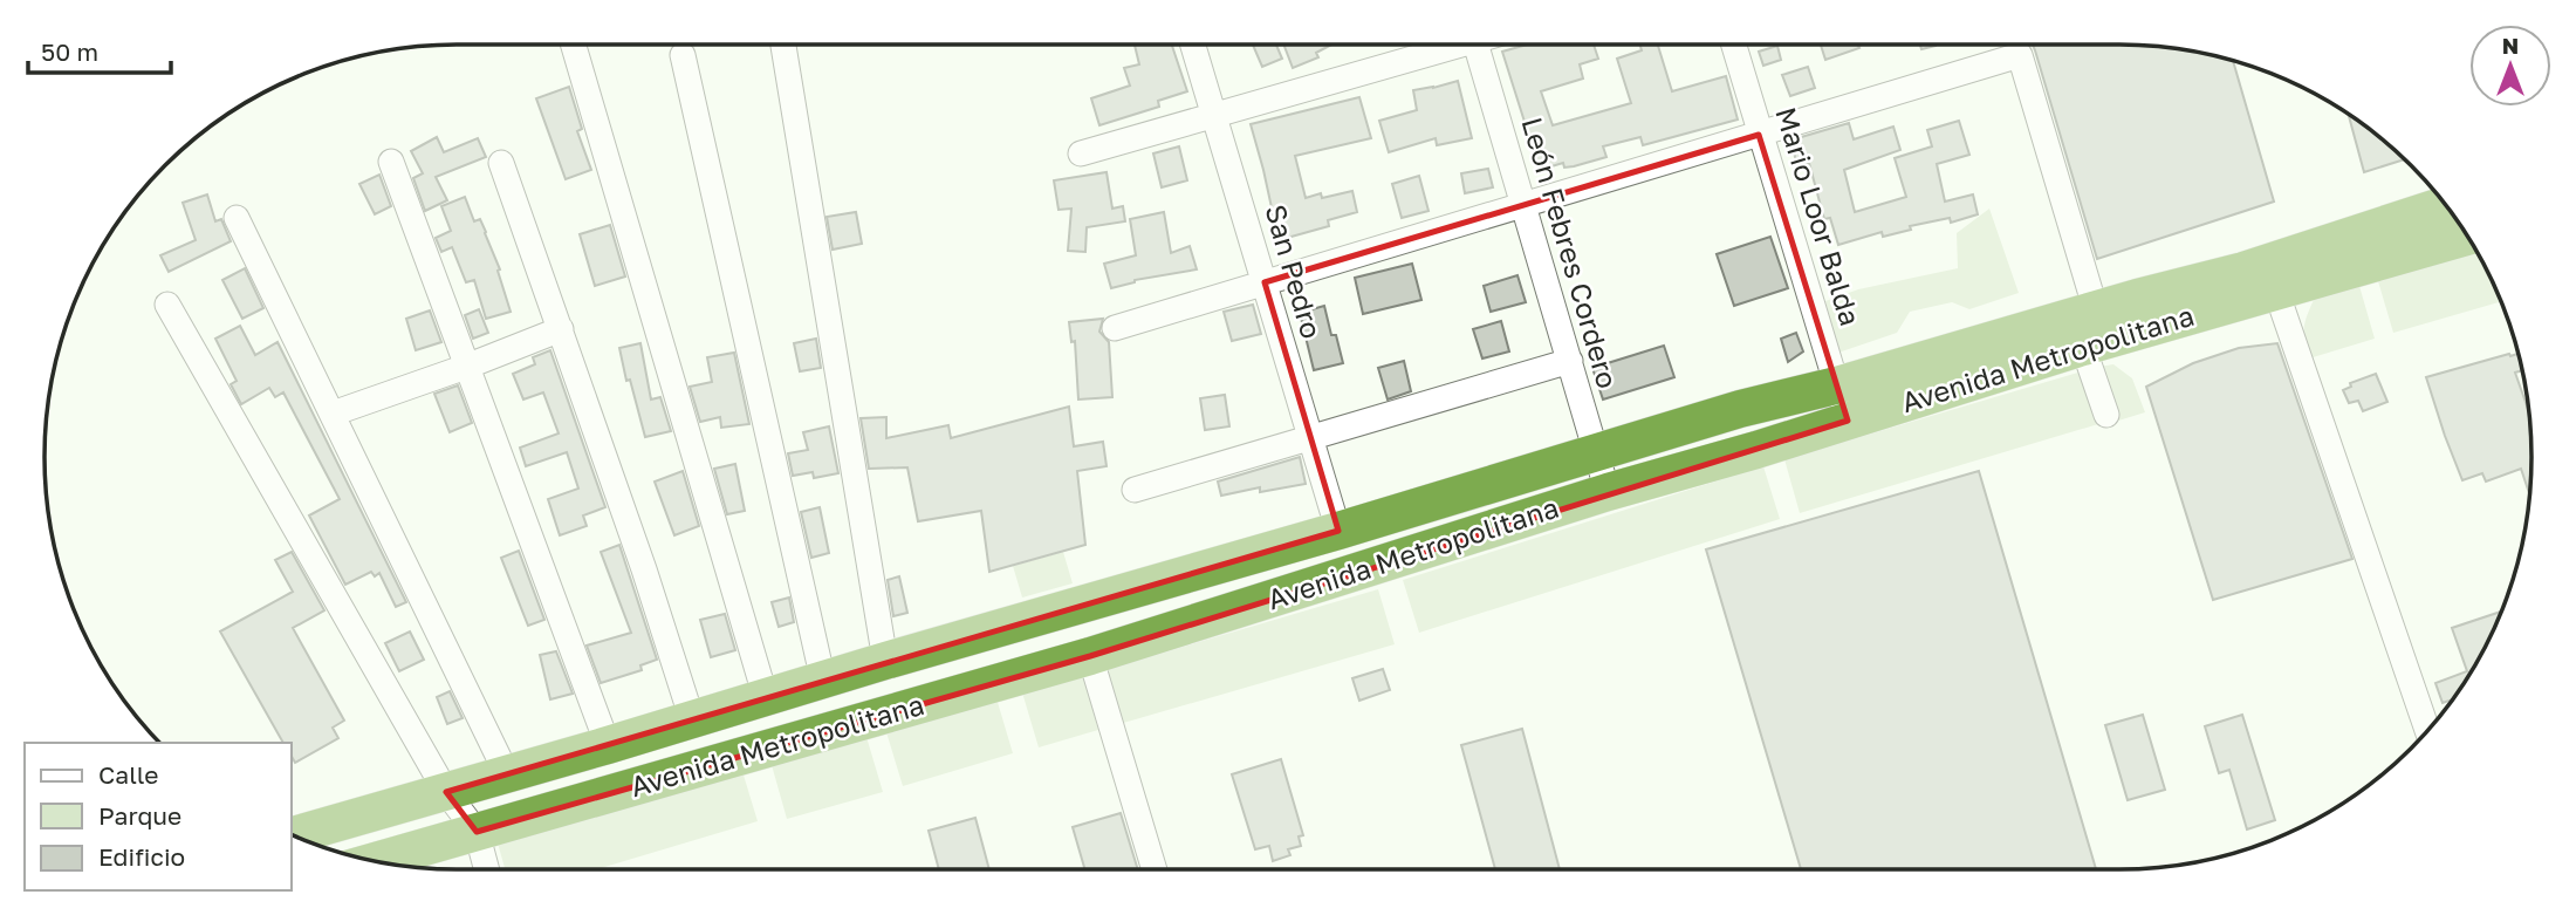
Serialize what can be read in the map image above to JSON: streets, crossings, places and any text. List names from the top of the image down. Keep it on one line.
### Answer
{"streets":{"highway":["Avenida Metropolitana"],"street":["Mario Loor Balda","León Febres Cordero","San Pedro"]},"crossings":[["Mario Loor Balda","Avenida Metropolitana"],["León Febres Cordero","Avenida Metropolitana"]],"legend":["Calle","Parque","Edificio"],"scale_bar":"50 m","north":"top"}
